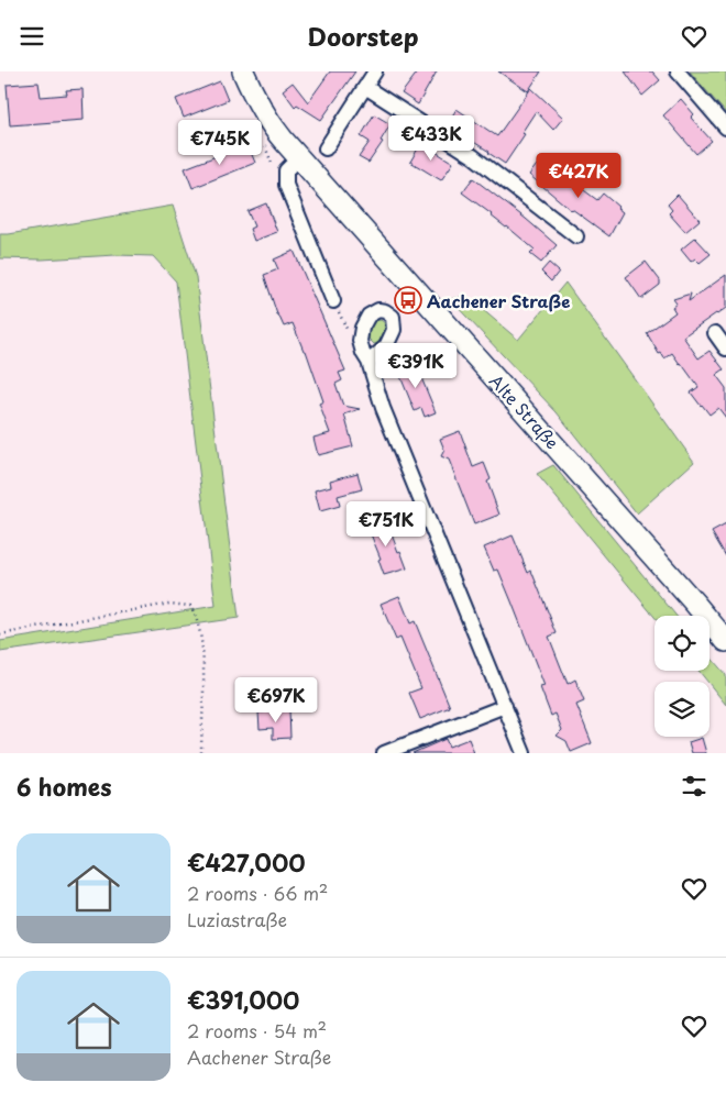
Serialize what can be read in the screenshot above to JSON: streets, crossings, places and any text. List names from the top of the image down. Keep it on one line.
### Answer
{"streets":{"main road":["Alte Straße"]},"places":{"bus stop":["Aachener Straße"]},"page":{"header":"Doorstep","price":["€433K","€745K","€427K","€391K","€751K","€697K"],"heading":"6 homes","list":[{"name":"€427,000","note":"2 rooms · 66 m² · Luziastraße"},{"name":"€391,000","note":"2 rooms · 54 m² · Aachener Straße"}]}}
